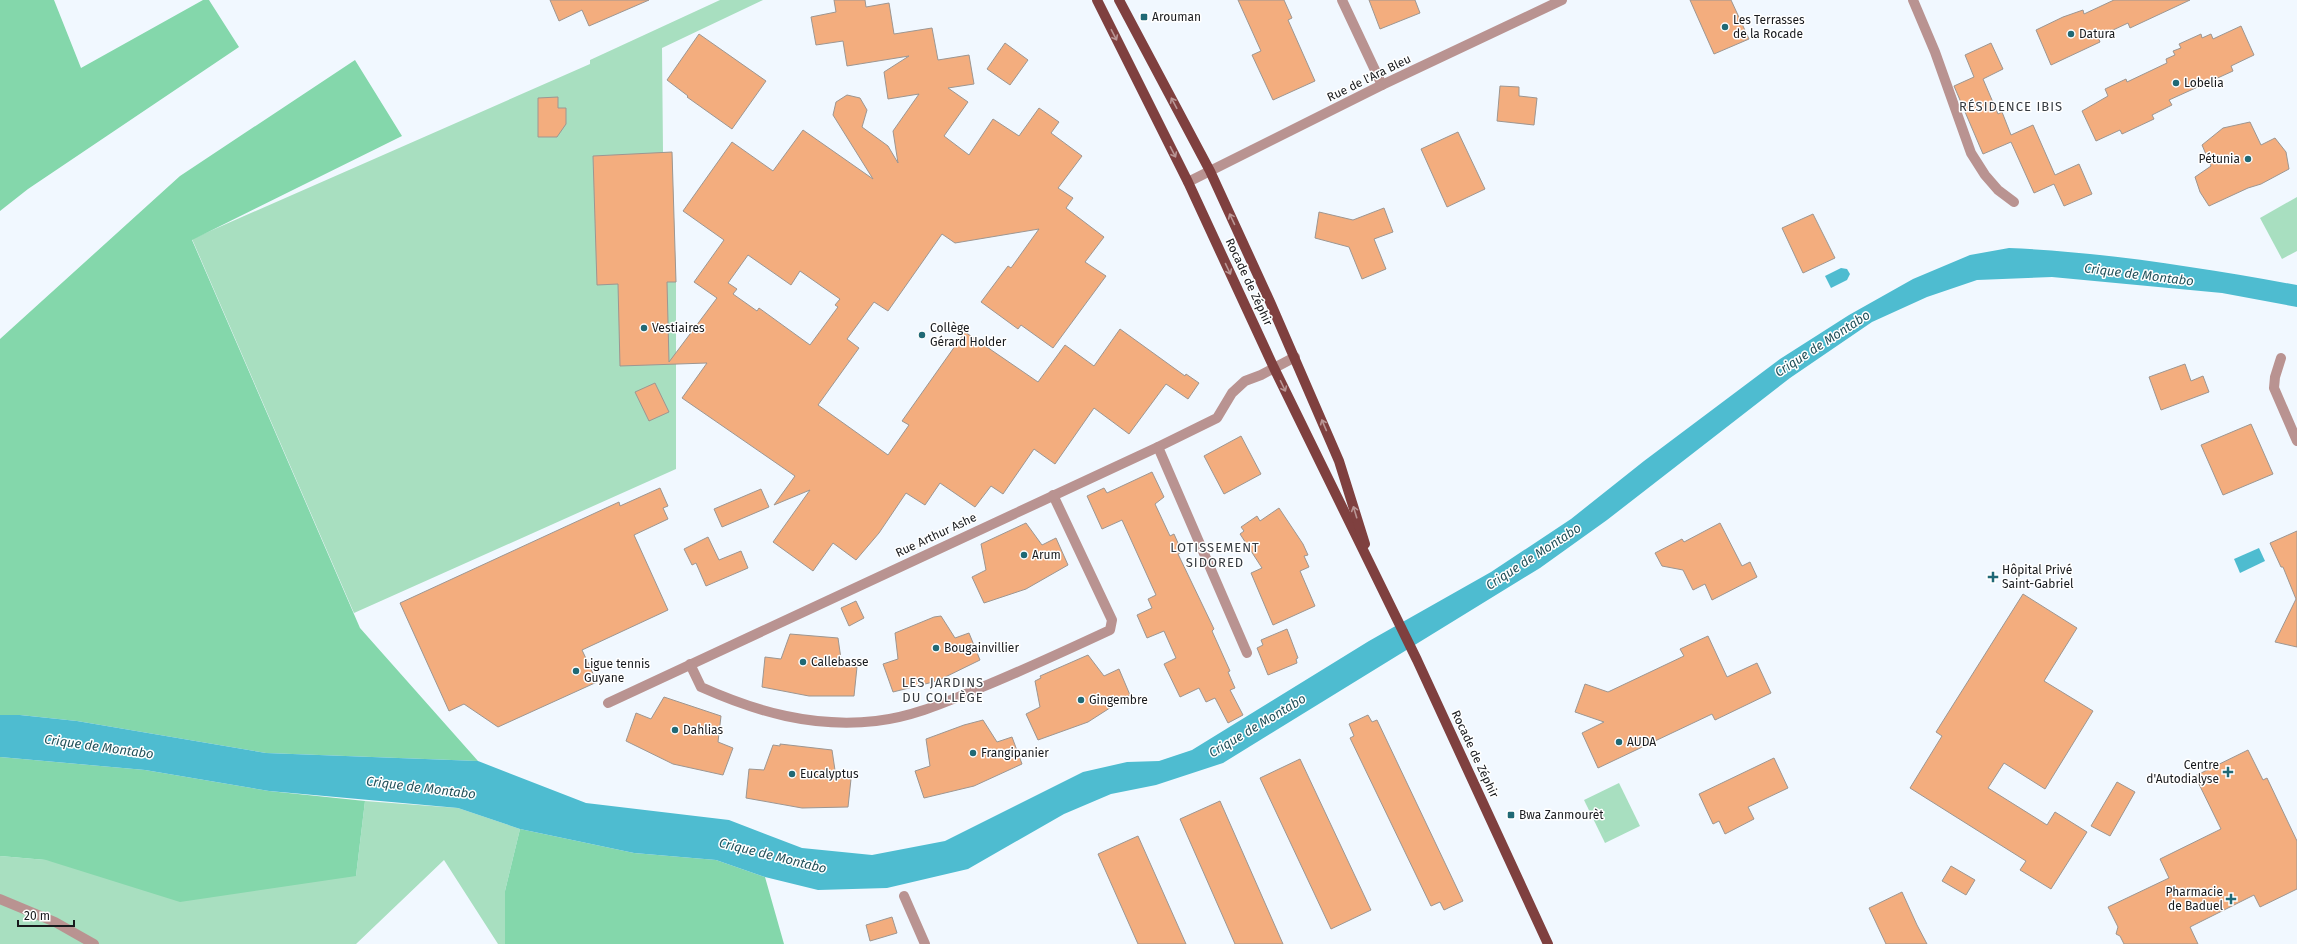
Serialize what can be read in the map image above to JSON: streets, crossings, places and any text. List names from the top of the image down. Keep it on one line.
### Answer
{"streets":{"main road":["Rocade de Zéphir"],"street":["Rue de l'Ara Bleu","Rue Arthur Ashe"]},"crossings":[["Rue de l'Ara Bleu","Rocade de Zéphir"],["Rocade de Zéphir","Rue Arthur Ashe"]],"districts":["RÉSIDENCE IBIS","LOTISSEMENT SIDORED","LES JARDINS DU COLLÈGE"],"water":["Crique de Montabo"],"places":{"transit":["Arouman","Bwa Zanmourèt"],"other":["Les Terrasses de la Rocade","Datura","Lobelia","Pétunia","Vestiaires","Collège Gérard Holder","Arum","Bougainvillier","Callebasse","Ligue tennis Guyane","Gingembre","Dahlias","AUDA","Frangipanier","Eucalyptus"],"health":["Hôpital Privé Saint-Gabriel","Centre d'Autodialyse","Pharmacie de Baduel"]},"scale_bar":"20 m"}
